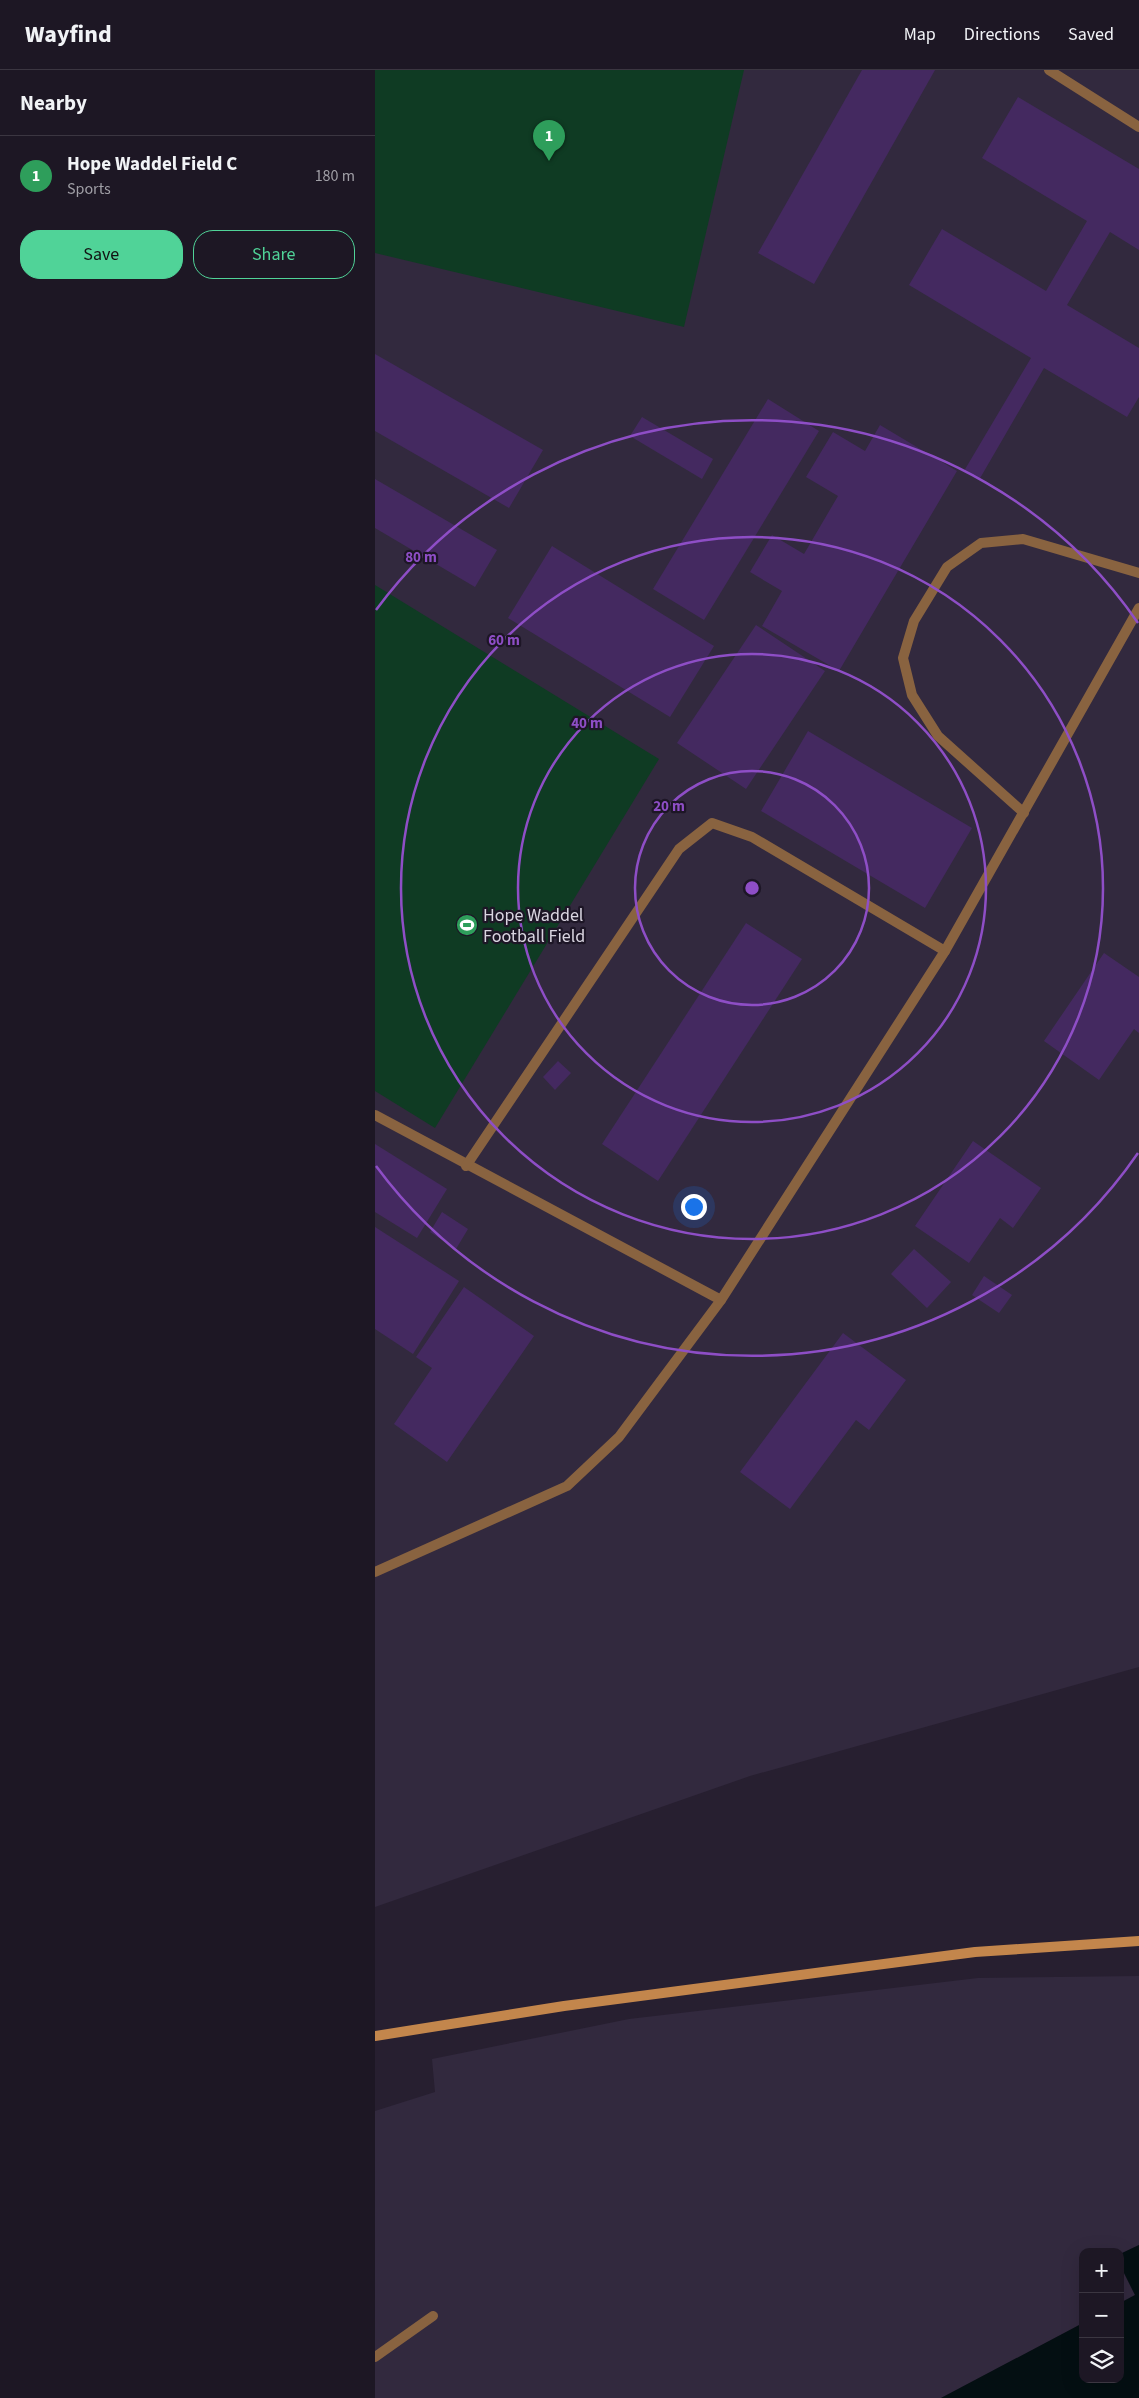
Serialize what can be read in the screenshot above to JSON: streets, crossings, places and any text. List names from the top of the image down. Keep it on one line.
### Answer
{"places":{"sports":["Hope Waddel Football Field"]},"page":{"header":"Wayfind","nav":["Map","Directions","Saved"],"heading":"Nearby","pins":"1","list":[{"mark":"1","name":"Hope Waddel Field C","note":"Sports","value":"180 m"}],"buttons":["Save","Share"],"map_buttons":["+","−"]},"rings":["80 m","60 m","40 m","20 m"]}
